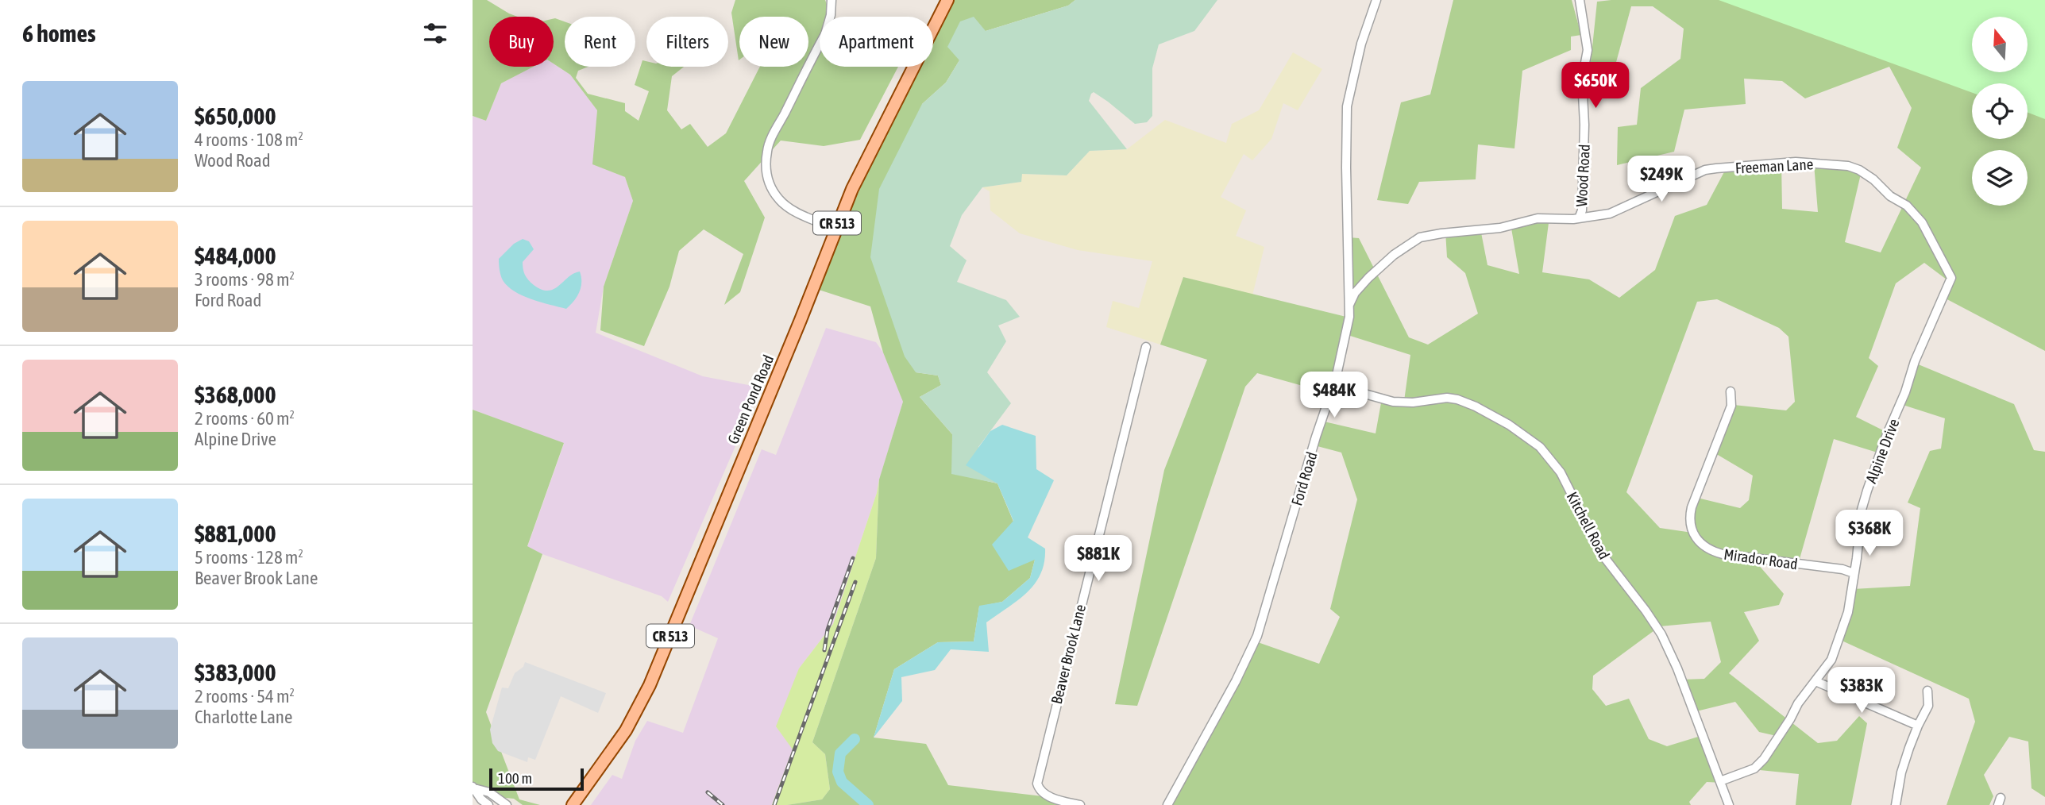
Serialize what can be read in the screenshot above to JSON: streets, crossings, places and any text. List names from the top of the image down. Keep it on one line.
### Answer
{"streets":{"main road":["CR 513","Green Pond Road"],"street":["Freeman Lane","Wood Road","Alpine Drive","Ford Road","Kitchell Road","Mirador Road","Beaver Brook Lane"]},"crossings":[["Freeman Lane","Wood Road"],["Freeman Lane","Alpine Drive"],["Freeman Lane","Ford Road"],["Alpine Drive","Kitchell Road"],["Alpine Drive","Mirador Road"],["Ford Road","Kitchell Road"]],"scale_bar":"100 m","north":"top","page":{"heading":"6 homes","chip":["Buy","Rent","Filters","New","Apartment"],"price":["$650K","$249K","$484K","$368K","$881K","$383K"],"list":[{"name":"$650,000","note":"4 rooms · 108 m² · Wood Road"},{"name":"$484,000","note":"3 rooms · 98 m² · Ford Road"},{"name":"$368,000","note":"2 rooms · 60 m² · Alpine Drive"},{"name":"$881,000","note":"5 rooms · 128 m² · Beaver Brook Lane"},{"name":"$383,000","note":"2 rooms · 54 m² · Charlotte Lane"}],"scale":"100 m"}}
